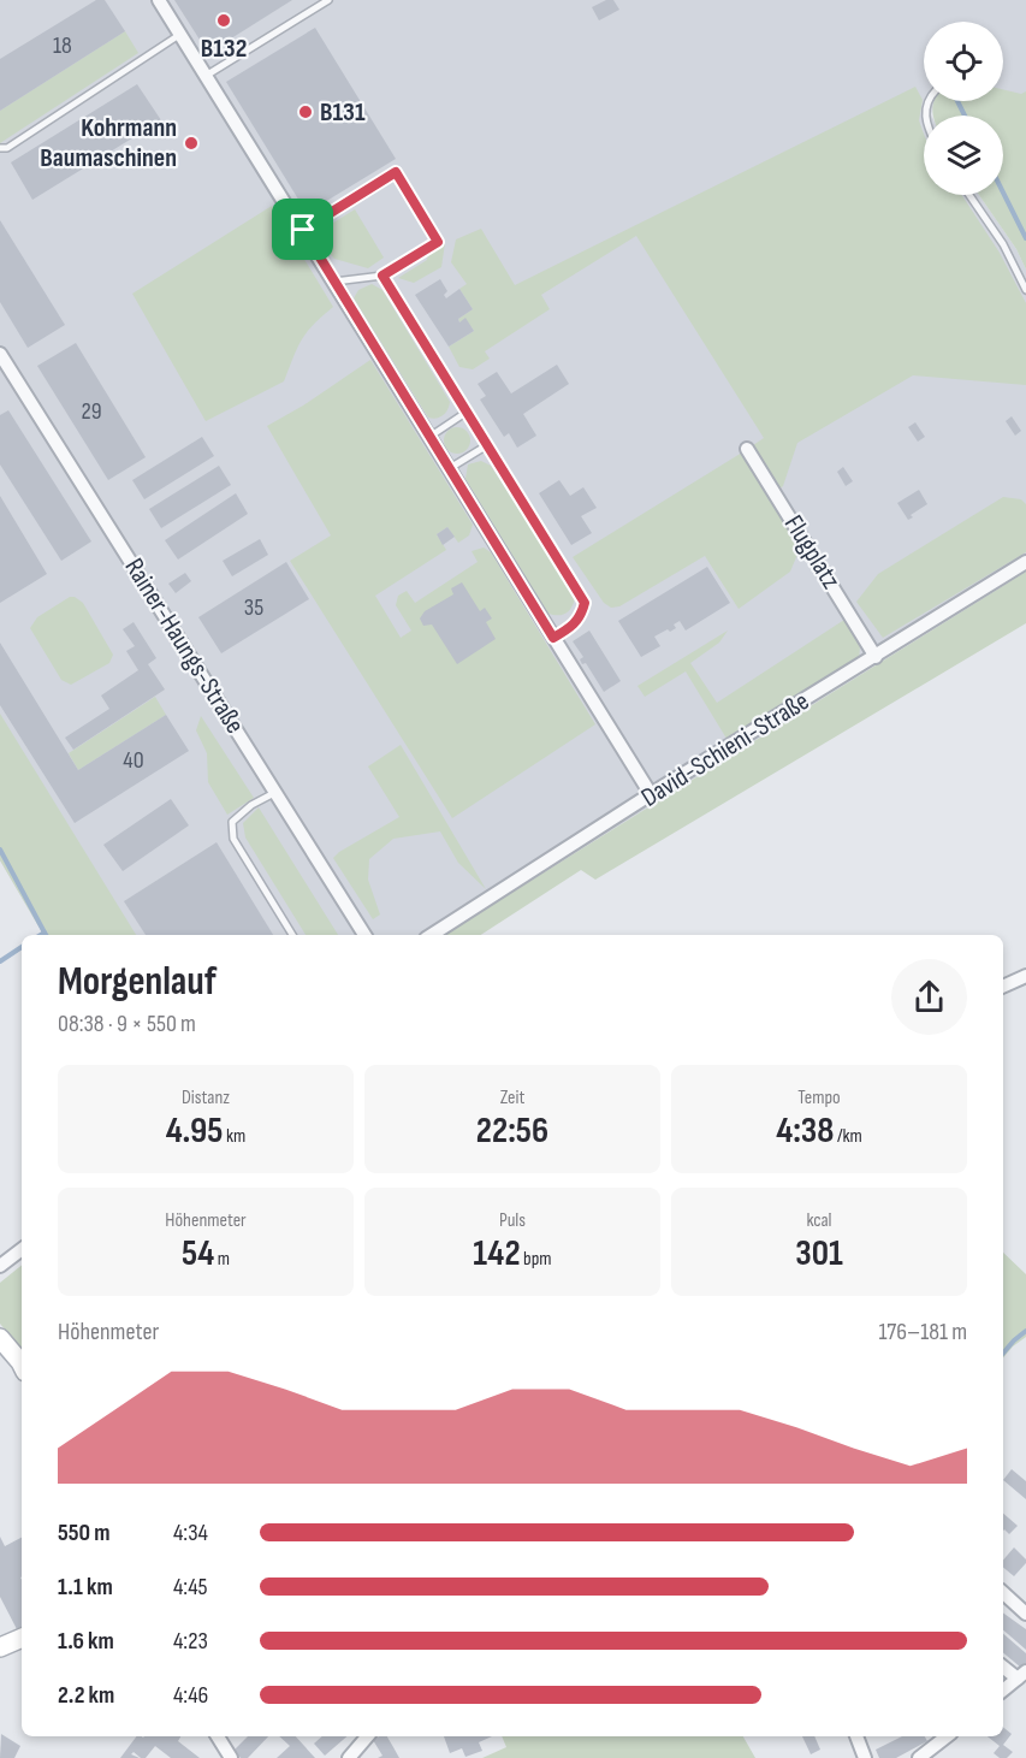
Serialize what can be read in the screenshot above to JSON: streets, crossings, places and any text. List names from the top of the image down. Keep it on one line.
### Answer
{"streets":{"street":["Flugplatz","Rainer-Haungs-Straße","David-Schieni-Straße"]},"crossings":[["Flugplatz","David-Schieni-Straße"]],"places":["B132","B131","Kohrmann Baumaschinen"],"house_numbers":["18","29","35","40"],"page":{"heading":["Morgenlauf","08:38 · 9 × 550 m"],"stats":[["Distanz","4.95 km"],["Zeit","22:56"],["Tempo","4:38 /km"],["Höhenmeter","54 m"],["Puls","142 bpm"],["kcal","301"]],"chart":["Höhenmeter","176–181 m"],"list":[{"name":"550 m","note":"4:34"},{"name":"1.1 km","note":"4:45"},{"name":"1.6 km","note":"4:23"},{"name":"2.2 km","note":"4:46"}]}}
